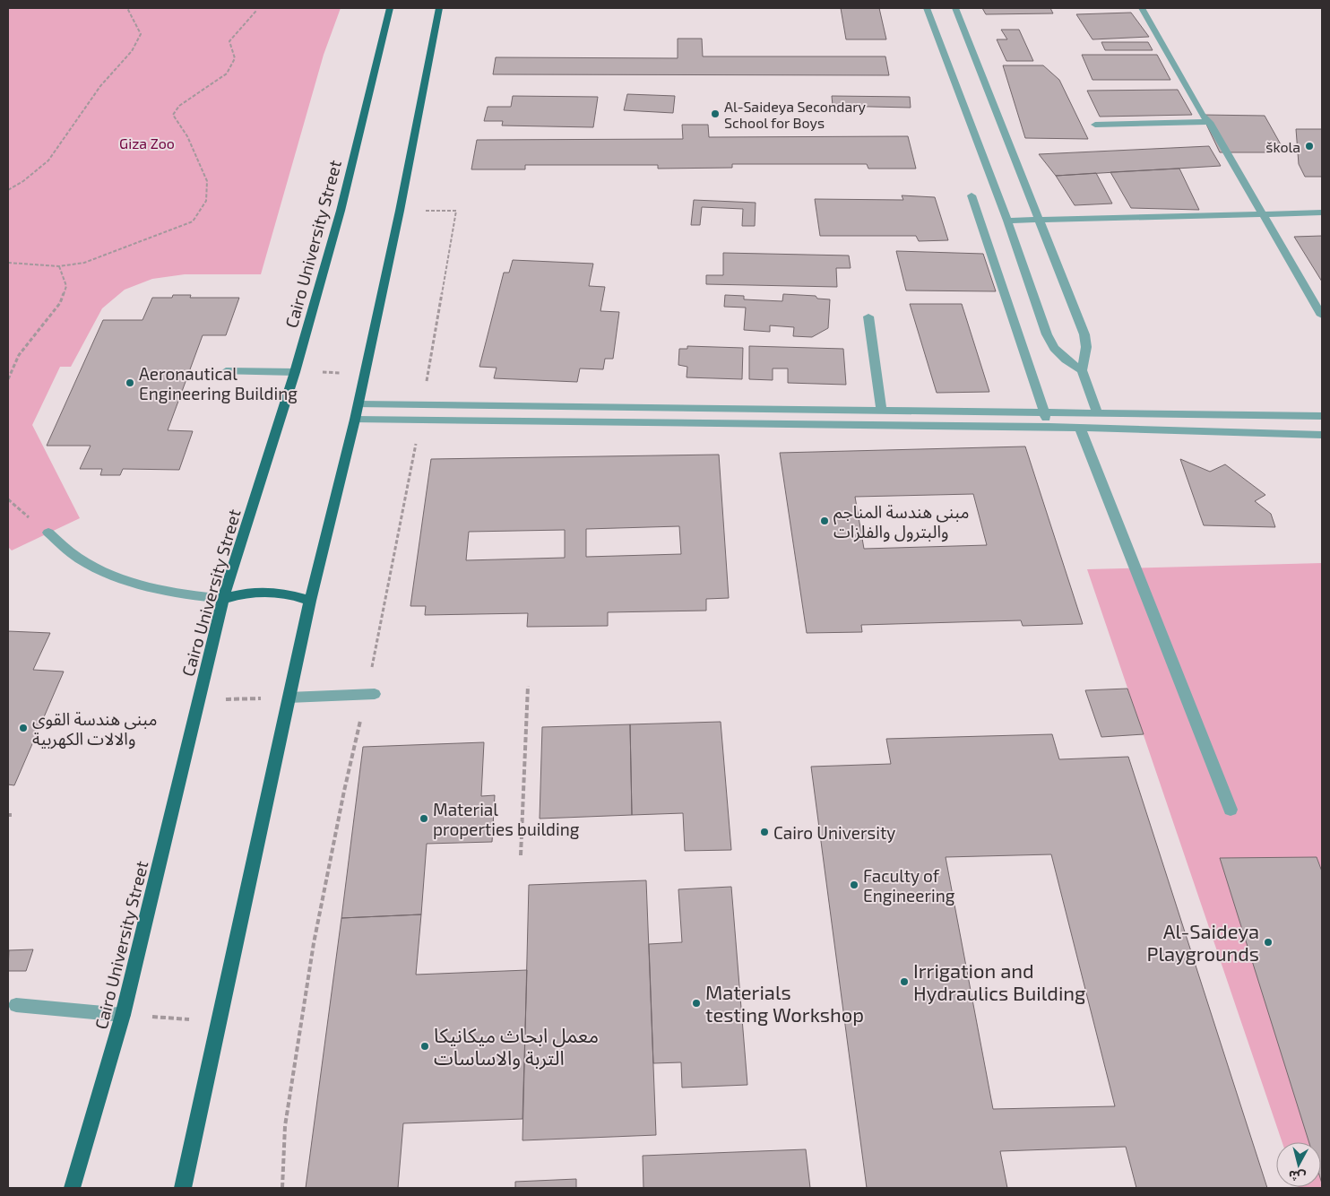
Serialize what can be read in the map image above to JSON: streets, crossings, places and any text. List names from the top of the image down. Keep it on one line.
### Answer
{"streets":{"main road":["Cairo University Street"]},"parks":["Giza Zoo"],"places":["Al-Saideya Secondary School for Boys","škola","Aeronautical Engineering Building","مبنى هندسة المناجم والبترول والفلزات","مبنى هندسة القوى والالات الكهربية","Material properties building","Cairo University","Faculty of Engineering","Al-Saideya Playgrounds","Irrigation and Hydraulics Building","Materials testing Workshop","معمل ابحاث ميكانيكا التربة والاساسات"],"north":"bottom"}
